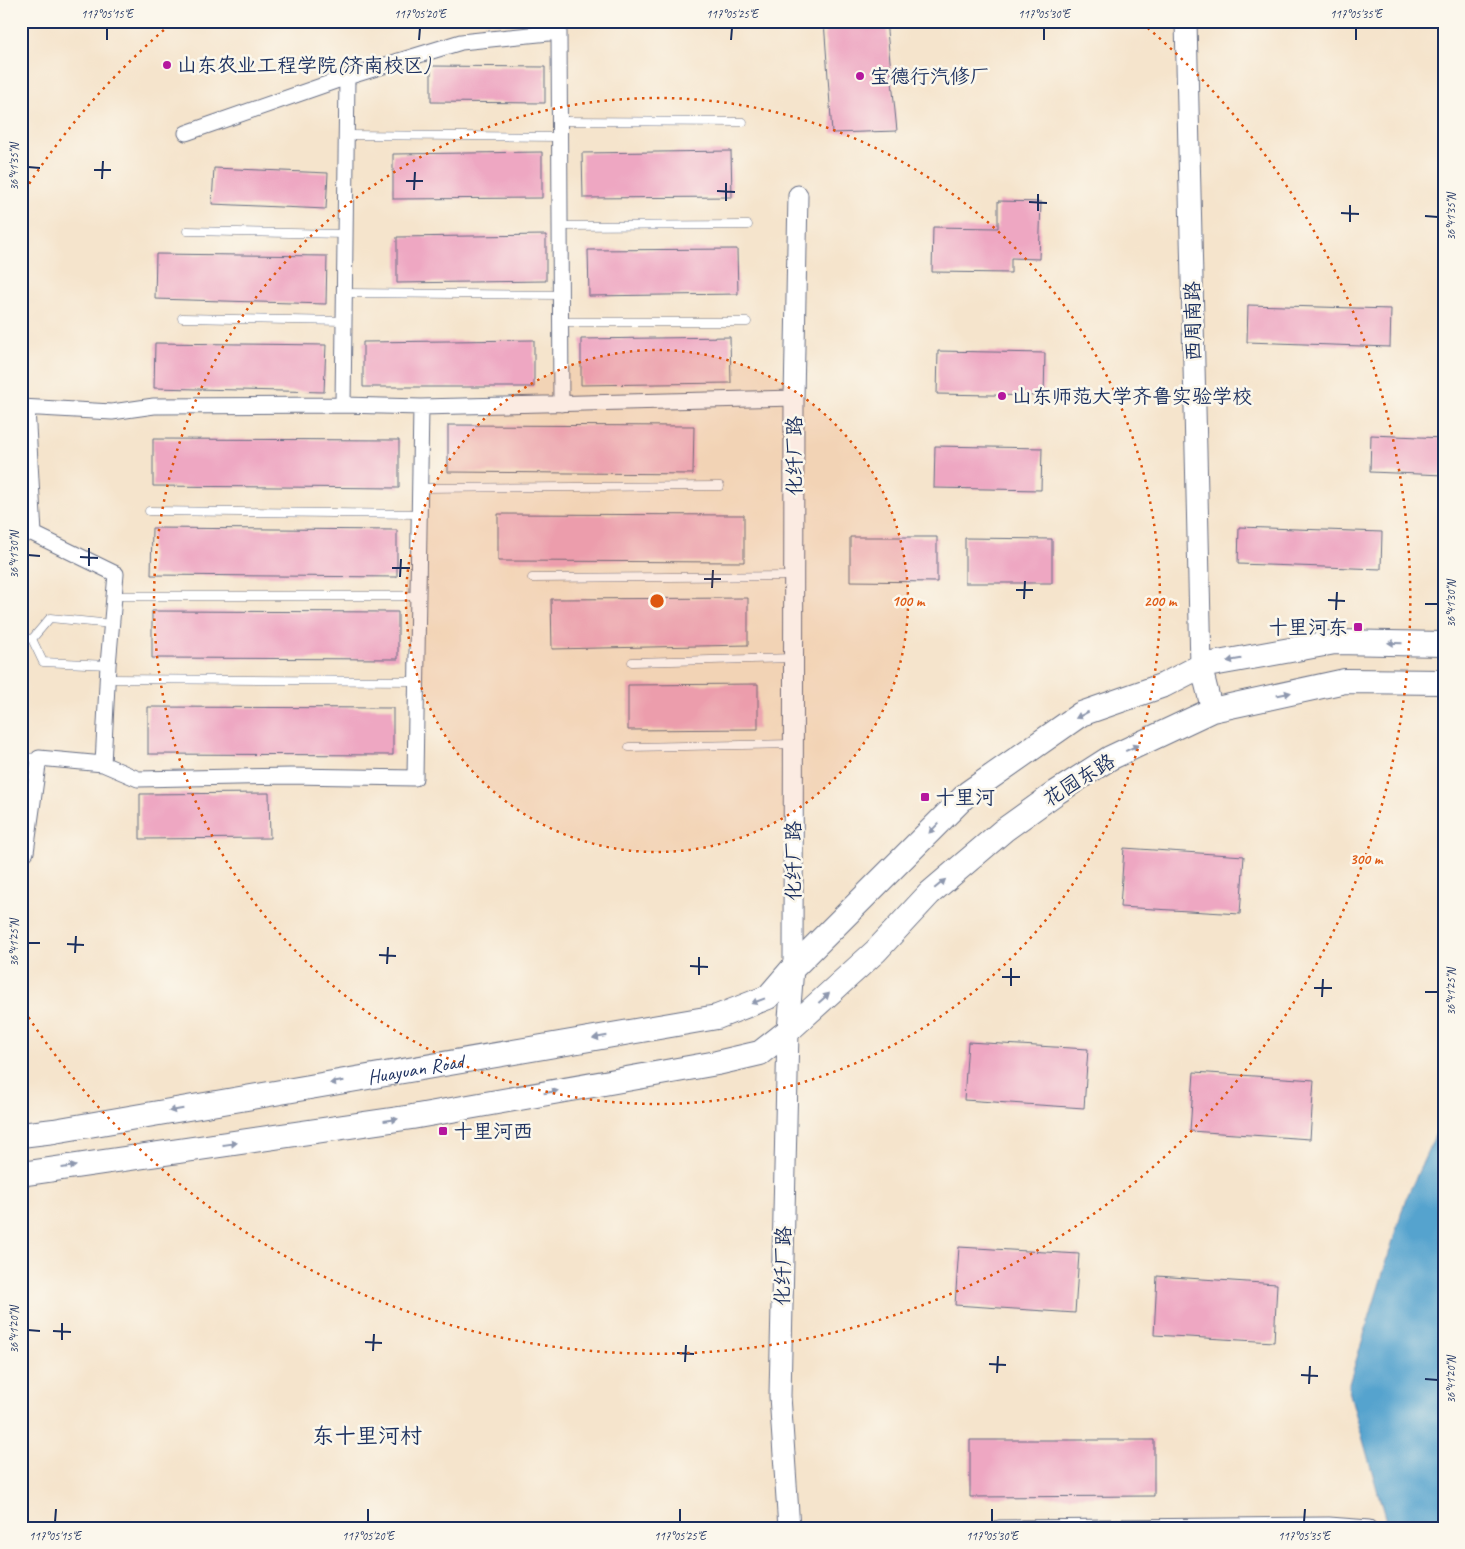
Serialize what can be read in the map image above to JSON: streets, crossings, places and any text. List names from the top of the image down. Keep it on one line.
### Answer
{"streets":{"main road":["西周南路","化纤厂路","花园东路","Huayuan Road"]},"crossings":[["西周南路","花园东路"],["化纤厂路","花园东路"],["化纤厂路","Huayuan Road"]],"districts":["东十里河村"],"places":{"other":["山东农业工程学院(济南校区)","宝德行汽修厂","山东师范大学齐鲁实验学校"],"transit":["十里河东","十里河","十里河西"]},"coordinates":["117°05'15\"E","117°05'20\"E","117°05'25\"E","117°05'30\"E","117°05'35\"E","36°41'35\"N","36°41'30\"N","36°41'25\"N","36°41'20\"N"],"rings":["100 m","200 m","300 m"]}
